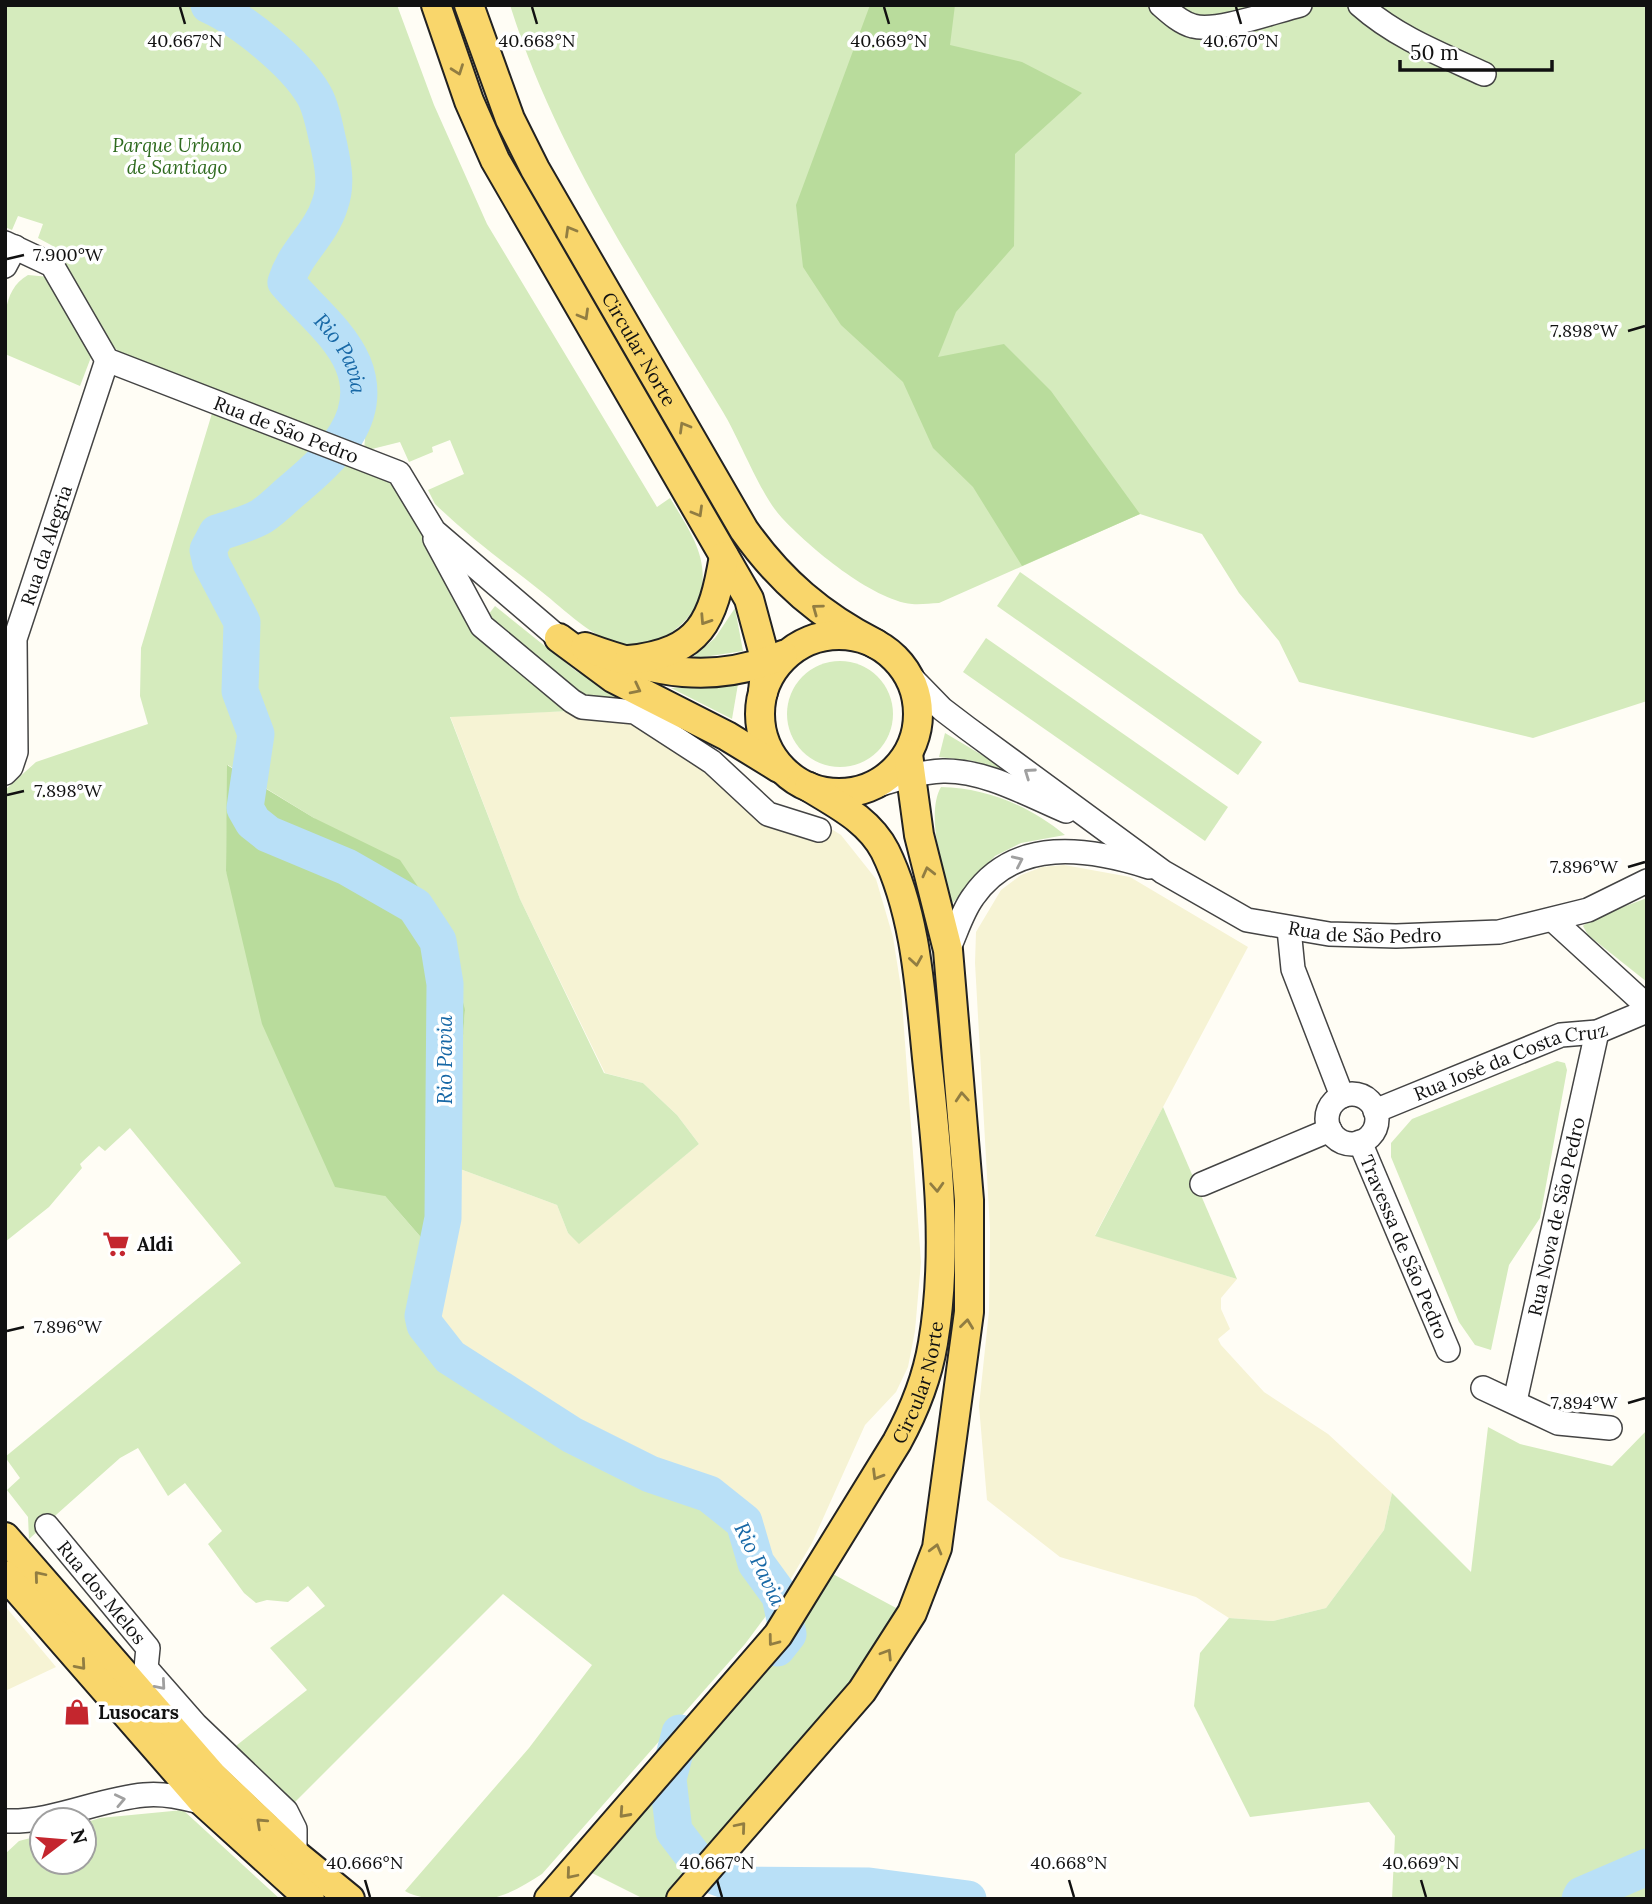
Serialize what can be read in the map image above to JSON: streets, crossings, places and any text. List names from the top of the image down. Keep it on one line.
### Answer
{"streets":{"main road":["Circular Norte"],"street":["Rua de São Pedro","Rua da Alegria","Rua José da Costa Cruz","Rua Nova de São Pedro","Travessa de São Pedro","Rua dos Melos"]},"crossings":[["Circular Norte","Rua de São Pedro"],["Rua de São Pedro","Rua da Alegria"],["Rua José da Costa Cruz","Rua Nova de São Pedro"],["Rua José da Costa Cruz","Travessa de São Pedro"]],"one_way":["Rua dos Melos"],"water":["Rio Pavia"],"parks":["Parque Urbano de Santiago"],"places":{"supermarket":["Aldi"],"shop":["Lusocars"]},"scale_bar":"50 m","north":"right","coordinates":["40.667°N","40.668°N","40.669°N","40.670°N","7.900°W","7.898°W","7.896°W","7.894°W","40.666°N"]}
